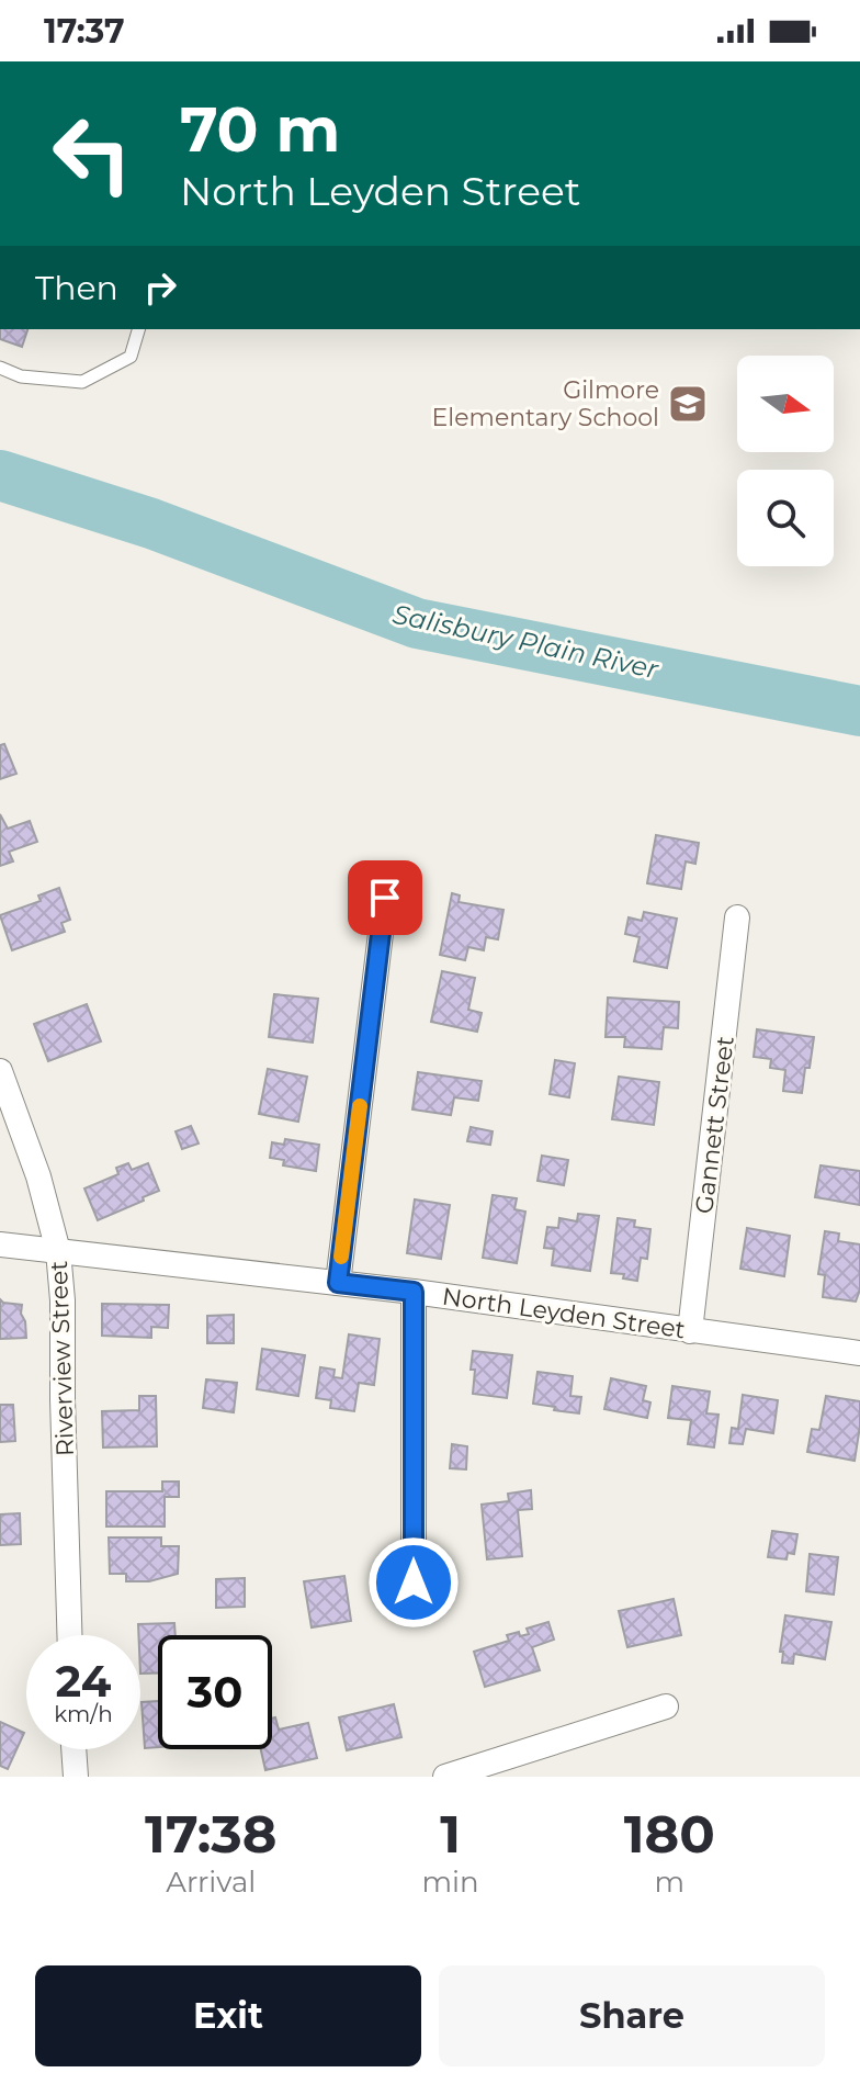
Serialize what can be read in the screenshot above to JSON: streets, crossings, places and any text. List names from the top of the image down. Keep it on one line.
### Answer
{"streets":{"street":["Gannett Street","North Leyden Street","Riverview Street"]},"crossings":[["Gannett Street","North Leyden Street"],["North Leyden Street","Riverview Street"]],"water":["Salisbury Plain River"],"places":{"school or university":["Gilmore Elementary School"]},"north":"right","page":{"status":"17:37","turn":["70 m","North Leyden Street"],"then":"Then","speed":"24 km/h","limit":"30","eta":["17:38","Arrival","1","min","180","m"],"buttons":["Exit","Share"]}}
